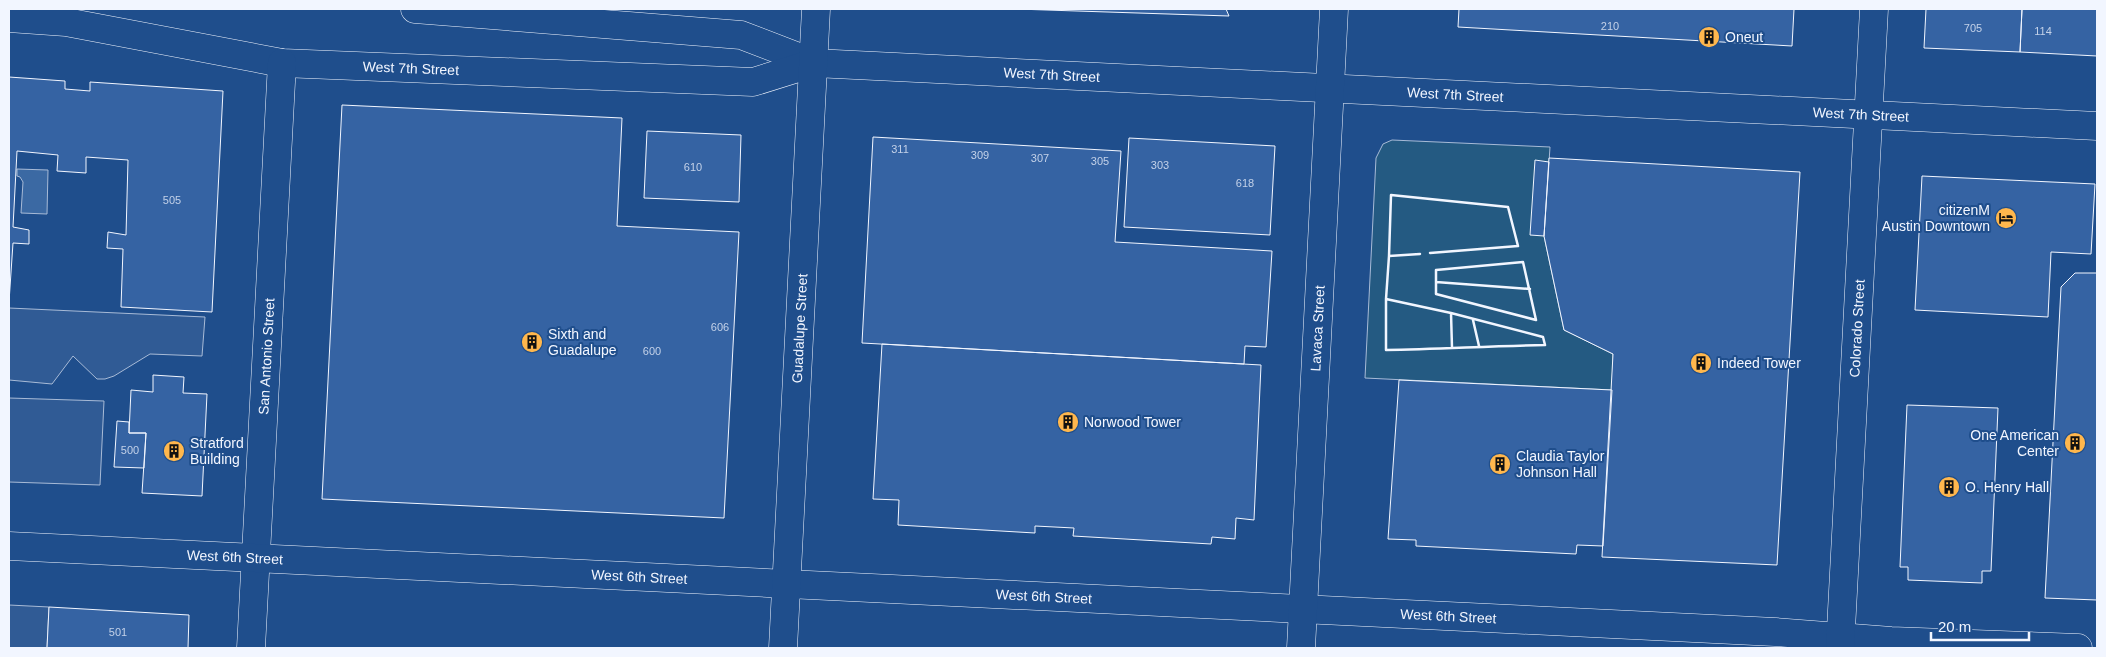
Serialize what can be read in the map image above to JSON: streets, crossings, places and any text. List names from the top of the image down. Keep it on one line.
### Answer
{"streets":{"main road":["West 7th Street","Guadalupe Street","Lavaca Street","Colorado Street","San Antonio Street","West 6th Street"]},"crossings":[["West 7th Street","Guadalupe Street"],["West 7th Street","Lavaca Street"],["West 7th Street","Colorado Street"],["West 7th Street","San Antonio Street"],["Guadalupe Street","West 6th Street"],["Lavaca Street","West 6th Street"],["Colorado Street","West 6th Street"],["San Antonio Street","West 6th Street"]],"places":{"building":["Oneut","Sixth and Guadalupe","Indeed Tower","Norwood Tower","One American Center","Stratford Building","Claudia Taylor Johnson Hall","O. Henry Hall"],"hotel":["citizenM Austin Downtown"]},"house_numbers":["210","705","114","311","309","307","305","303","610","618","505","606","600","500","501"],"scale_bar":"20 m"}
